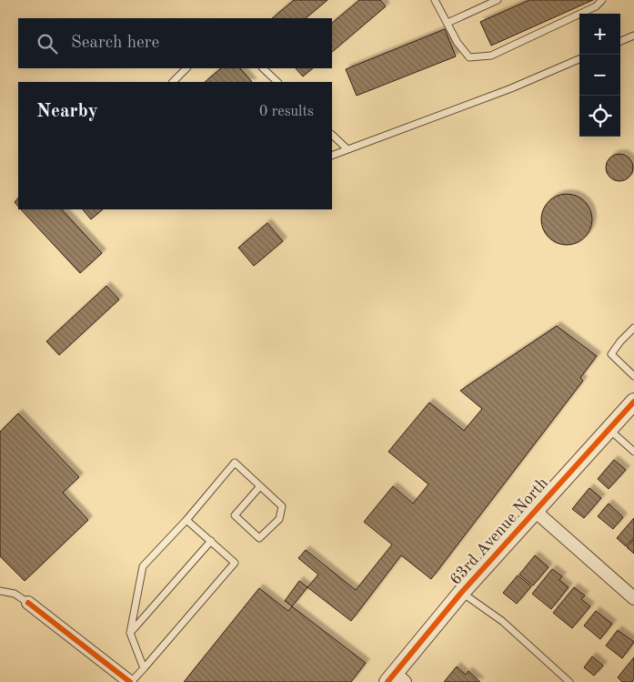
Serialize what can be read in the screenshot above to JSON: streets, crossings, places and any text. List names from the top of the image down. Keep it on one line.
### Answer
{"streets":{"street":["63rd Avenue North"]},"page":{"map_buttons":["+","−"],"search":"Search here","heading":["Nearby","0 results"]}}
